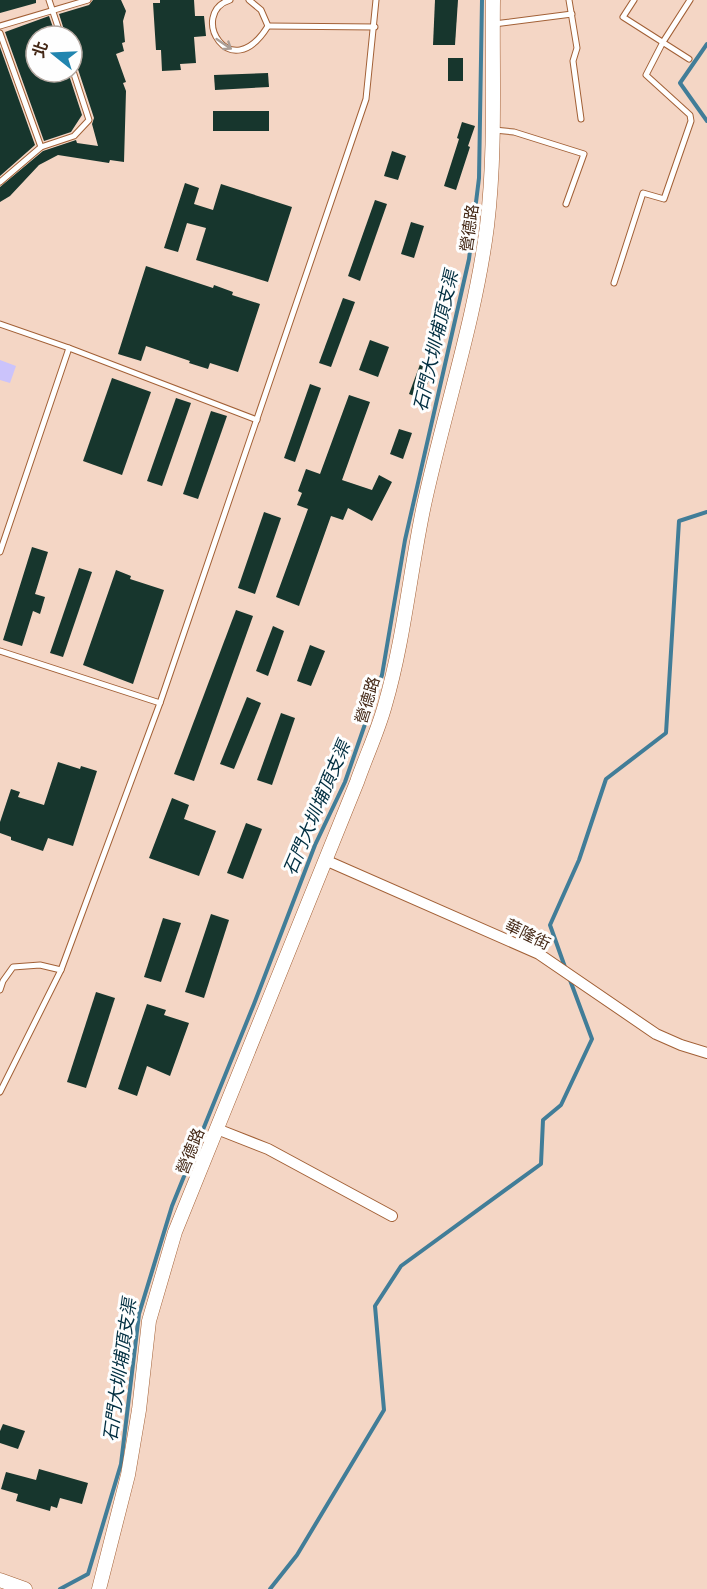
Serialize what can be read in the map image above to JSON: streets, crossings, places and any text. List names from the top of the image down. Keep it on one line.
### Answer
{"streets":{"street":["營德路","華隆街"]},"crossings":[["營德路","華隆街"]],"water":["石門大圳埔頂支渠"],"north":"left"}
